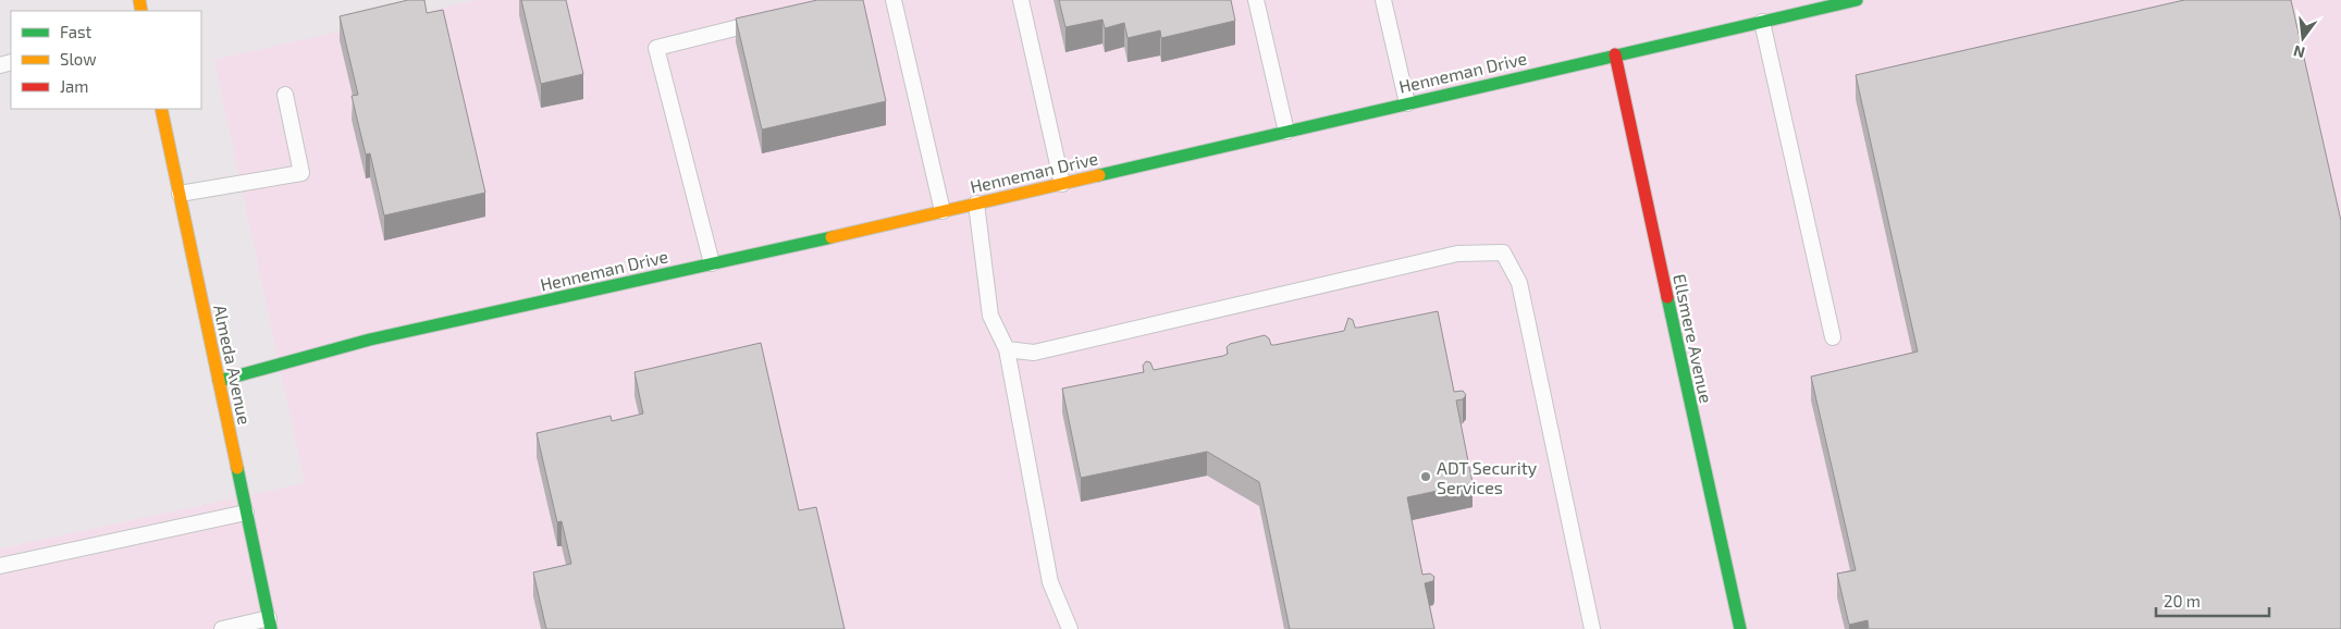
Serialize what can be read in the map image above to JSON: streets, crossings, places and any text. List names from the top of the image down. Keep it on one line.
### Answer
{"streets":{"street":["Henneman Drive","Ellsmere Avenue","Almeda Avenue"]},"crossings":[["Henneman Drive","Ellsmere Avenue"],["Henneman Drive","Almeda Avenue"]],"places":["ADT Security Services"],"legend":["Fast","Slow","Jam"],"scale_bar":"20 m","north":"bottom"}
